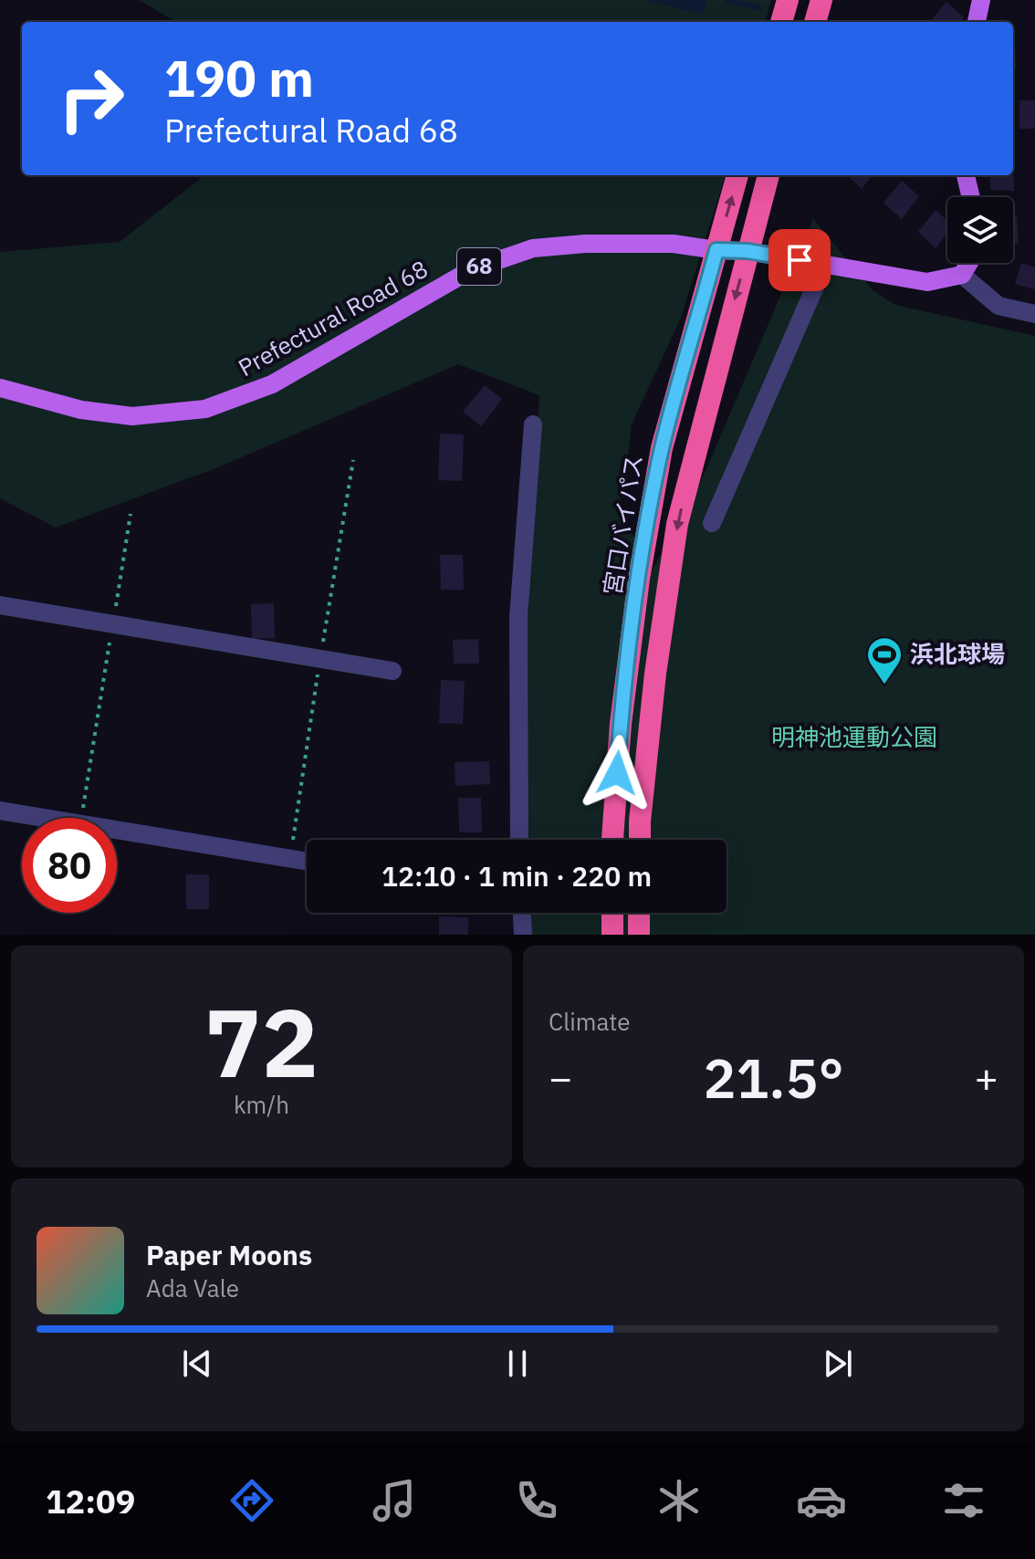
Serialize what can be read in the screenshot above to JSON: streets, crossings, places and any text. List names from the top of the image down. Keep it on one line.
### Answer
{"streets":{"highway":["宮口バイパス"],"main road":["68","Prefectural Road 68"]},"crossings":[["Prefectural Road 68","宮口バイパス"]],"parks":["明神池運動公園"],"places":{"sports":["浜北球場"]},"page":{"turn":["190 m","Prefectural Road 68"],"limit":"80","trip":"12:10 · 1 min · 220 m","tile":[["72","km/h"],"Climate"],"heat":["−","21.5°","+"],"song":["Paper Moons","Ada Vale"],"tabs":"12:09"}}
